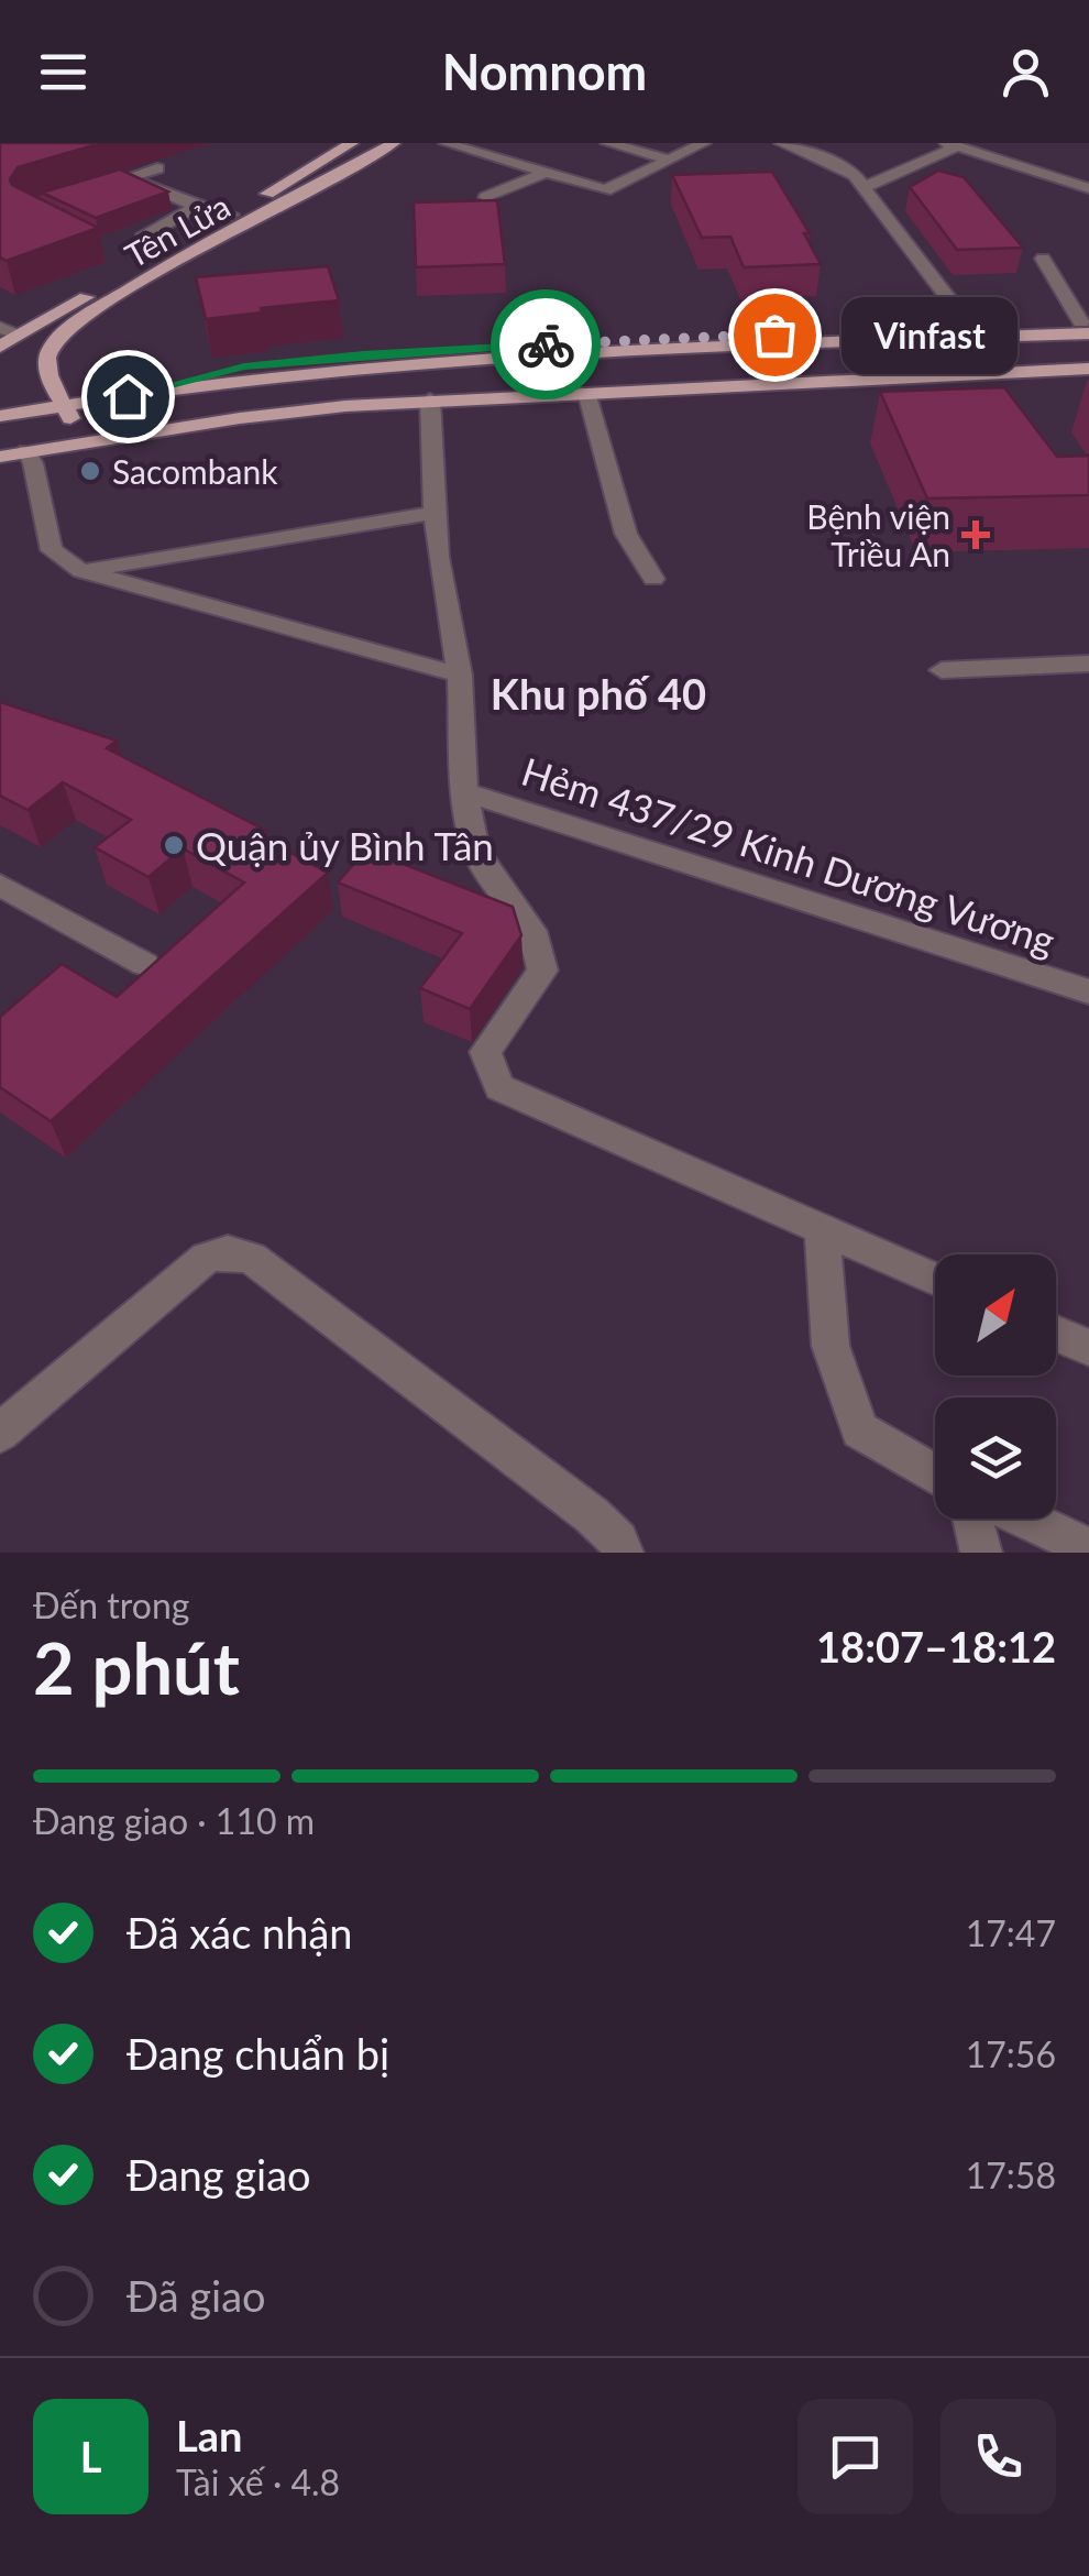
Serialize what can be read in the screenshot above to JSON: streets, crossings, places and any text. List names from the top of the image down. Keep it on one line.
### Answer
{"streets":{"main road":["Tên Lửa"],"street":["Hẻm 437/29 Kinh Dương Vương"]},"districts":["Khu phố 40"],"places":{"other":["Vinfast","Sacombank","Quận ủy Bình Tân"],"health":["Bệnh viện Triều An"]},"north":"top right","page":{"header":"Nomnom","bubble":"Vinfast","heading":["2 phút","Đến trong","18:07–18:12"],"panel":["Lan","Tài xế · 4.8"],"bar":"Đang giao · 110 m","list":[["Đã xác nhận","17:47"],["Đang chuẩn bị","17:56"],["Đang giao","17:58"],"Đã giao"],"round":"L"}}
